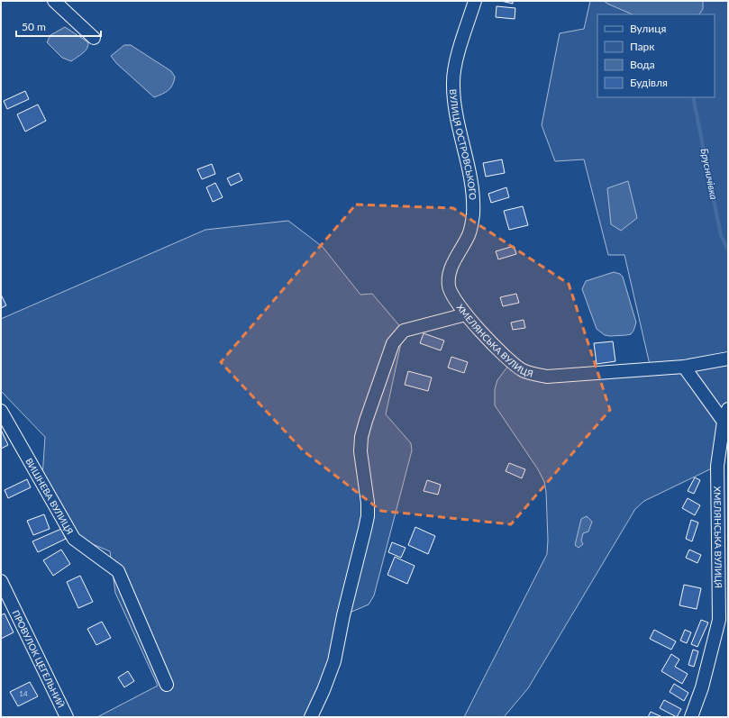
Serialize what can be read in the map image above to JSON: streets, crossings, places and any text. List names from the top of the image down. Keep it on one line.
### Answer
{"streets":{"street":["ВУЛИЦЯ ОСТРОВСЬКОГО","ХМЕЛЯНСЬКА ВУЛИЦЯ","ВИШНЕВА ВУЛИЦЯ","ПРОВУЛОК ЦЕГЕЛЬНИЙ"]},"crossings":[["ВУЛИЦЯ ОСТРОВСЬКОГО","ХМЕЛЯНСЬКА ВУЛИЦЯ"]],"water":["Брусничівка"],"house_numbers":["14"],"legend":["Вулиця","Парк","Вода","Будівля"],"scale_bar":"50 m"}
